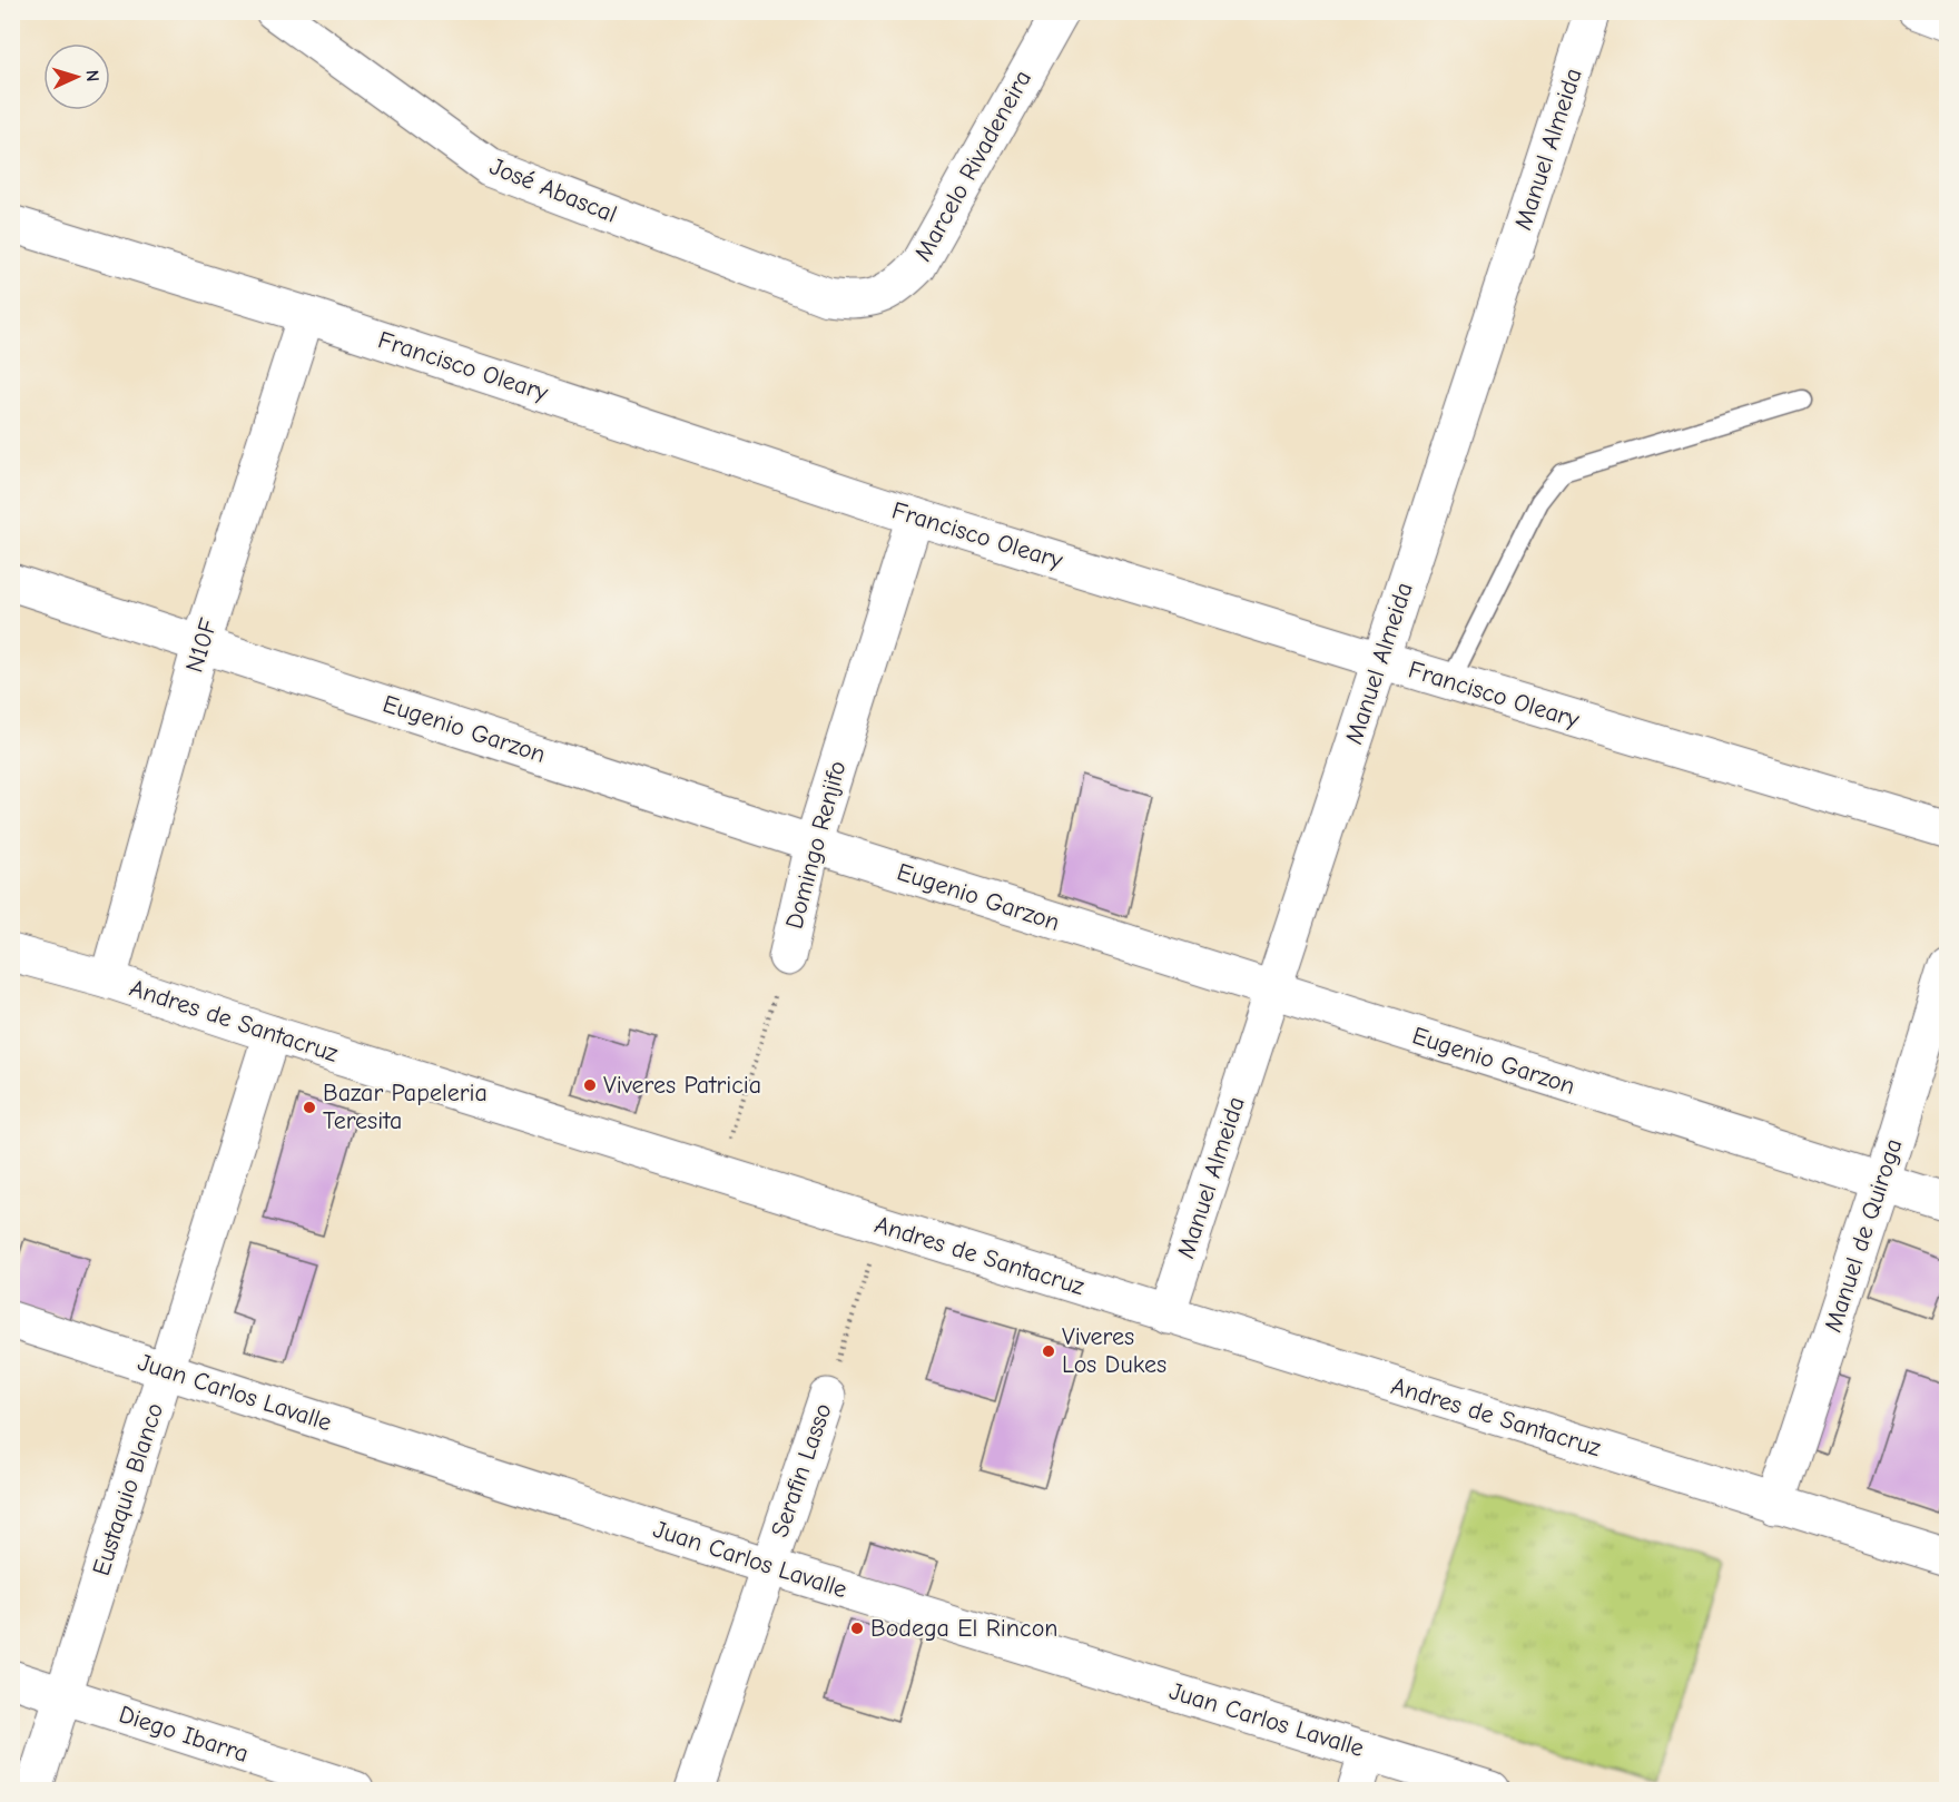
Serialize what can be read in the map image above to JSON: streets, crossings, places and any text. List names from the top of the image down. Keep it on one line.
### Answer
{"streets":{"street":["Manuel Almeida","Marcelo Rivadeneira","José Abascal","Francisco Oleary","N10F","Eugenio Garzon","Domingo Renjifo","Andres de Santacruz","Manuel de Quiroga","Juan Carlos Lavalle","Serafin Lasso","Eustaquio Blanco","Diego Ibarra"]},"crossings":[["Manuel Almeida","Francisco Oleary"],["Manuel Almeida","Eugenio Garzon"],["Manuel Almeida","Andres de Santacruz"],["Marcelo Rivadeneira","José Abascal"],["Francisco Oleary","N10F"],["Francisco Oleary","Domingo Renjifo"],["N10F","Eugenio Garzon"],["N10F","Andres de Santacruz"],["Eugenio Garzon","Domingo Renjifo"],["Eugenio Garzon","Manuel de Quiroga"],["Domingo Renjifo","Andres de Santacruz"],["Andres de Santacruz","Manuel de Quiroga"],["Andres de Santacruz","Serafin Lasso"],["Andres de Santacruz","Eustaquio Blanco"],["Juan Carlos Lavalle","Serafin Lasso"],["Juan Carlos Lavalle","Eustaquio Blanco"],["Eustaquio Blanco","Diego Ibarra"]],"places":["Viveres Patricia","Bazar Papeleria Teresita","Viveres Los Dukes","Bodega El Rincon"],"north":"right"}
